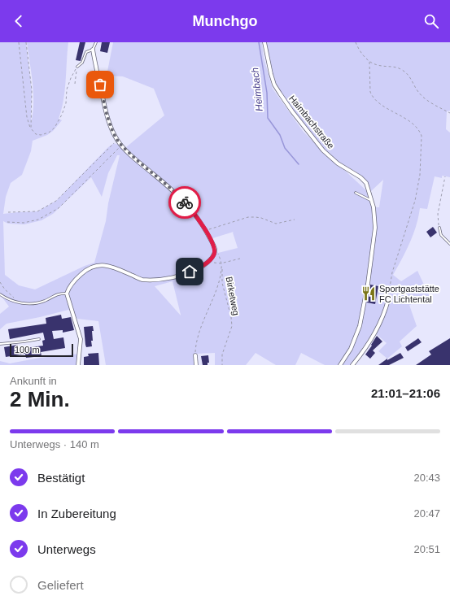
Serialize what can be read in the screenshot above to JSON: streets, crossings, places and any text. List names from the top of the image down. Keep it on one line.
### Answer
{"streets":{"street":["Haimbachstraße"],"path":["Birketweg"]},"water":["Heimbach"],"places":{"restaurant":["Sportgaststätte FC Lichtental"]},"scale_bar":"100 m","page":{"header":"Munchgo","scale":"100 m","heading":["2 Min.","Ankunft in","21:01–21:06"],"bar":"Unterwegs · 140 m","list":[["Bestätigt","20:43"],["In Zubereitung","20:47"],["Unterwegs","20:51"],"Geliefert"]}}
